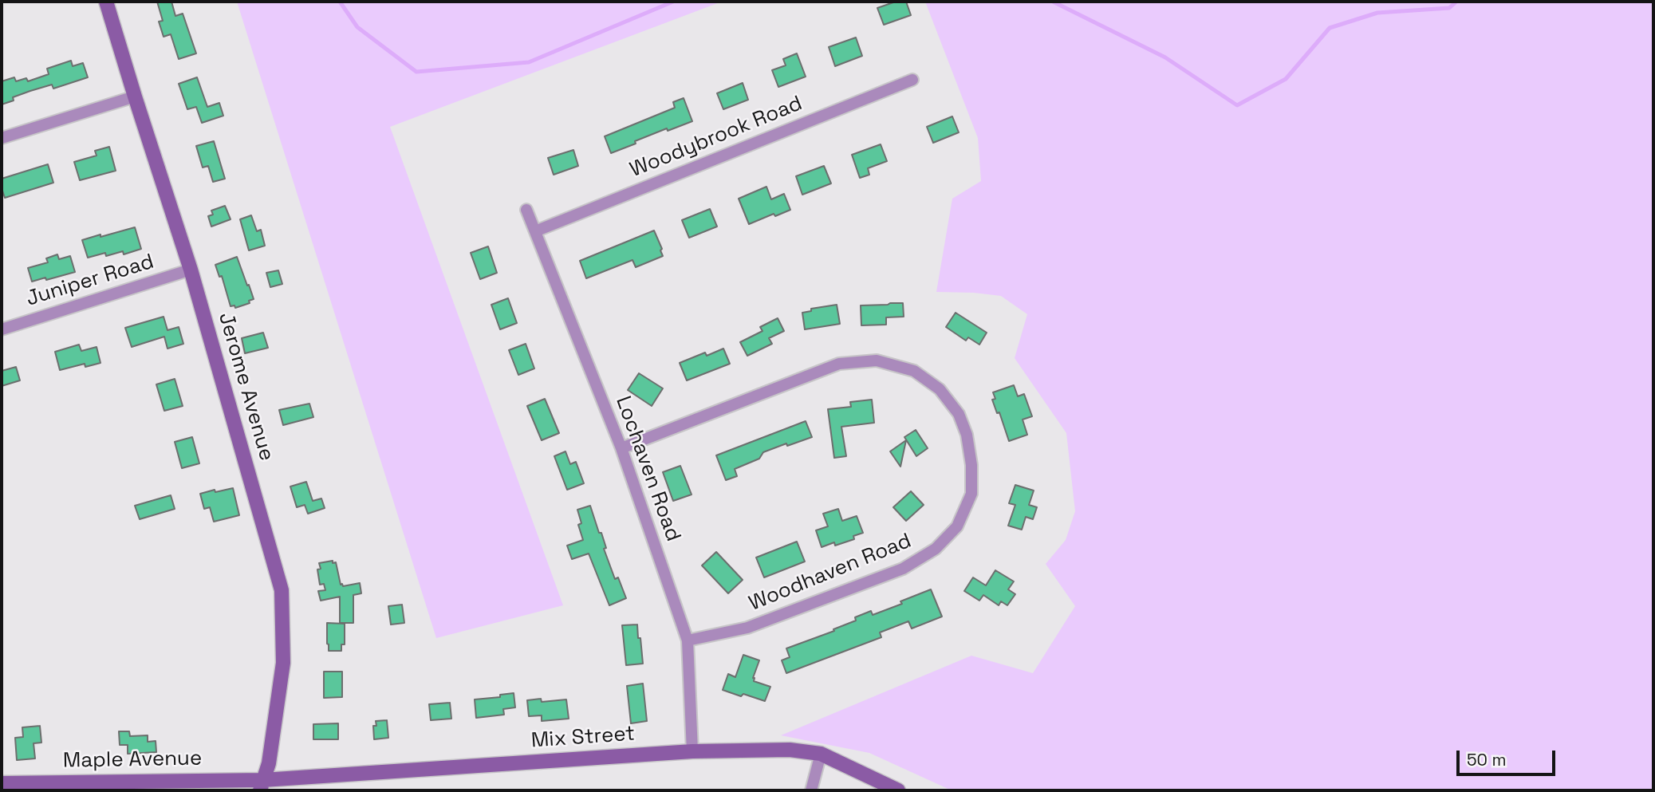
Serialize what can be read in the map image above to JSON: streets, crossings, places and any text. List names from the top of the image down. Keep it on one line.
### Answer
{"streets":{"main road":["Jerome Avenue","Mix Street","Maple Avenue"],"street":["Woodybrook Road","Juniper Road","Lochaven Road","Woodhaven Road"]},"crossings":[["Woodybrook Road","Lochaven Road"],["Juniper Road","Jerome Avenue"],["Jerome Avenue","Mix Street"],["Jerome Avenue","Maple Avenue"],["Lochaven Road","Woodhaven Road"],["Lochaven Road","Mix Street"],["Mix Street","Maple Avenue"]],"scale_bar":"50 m"}
